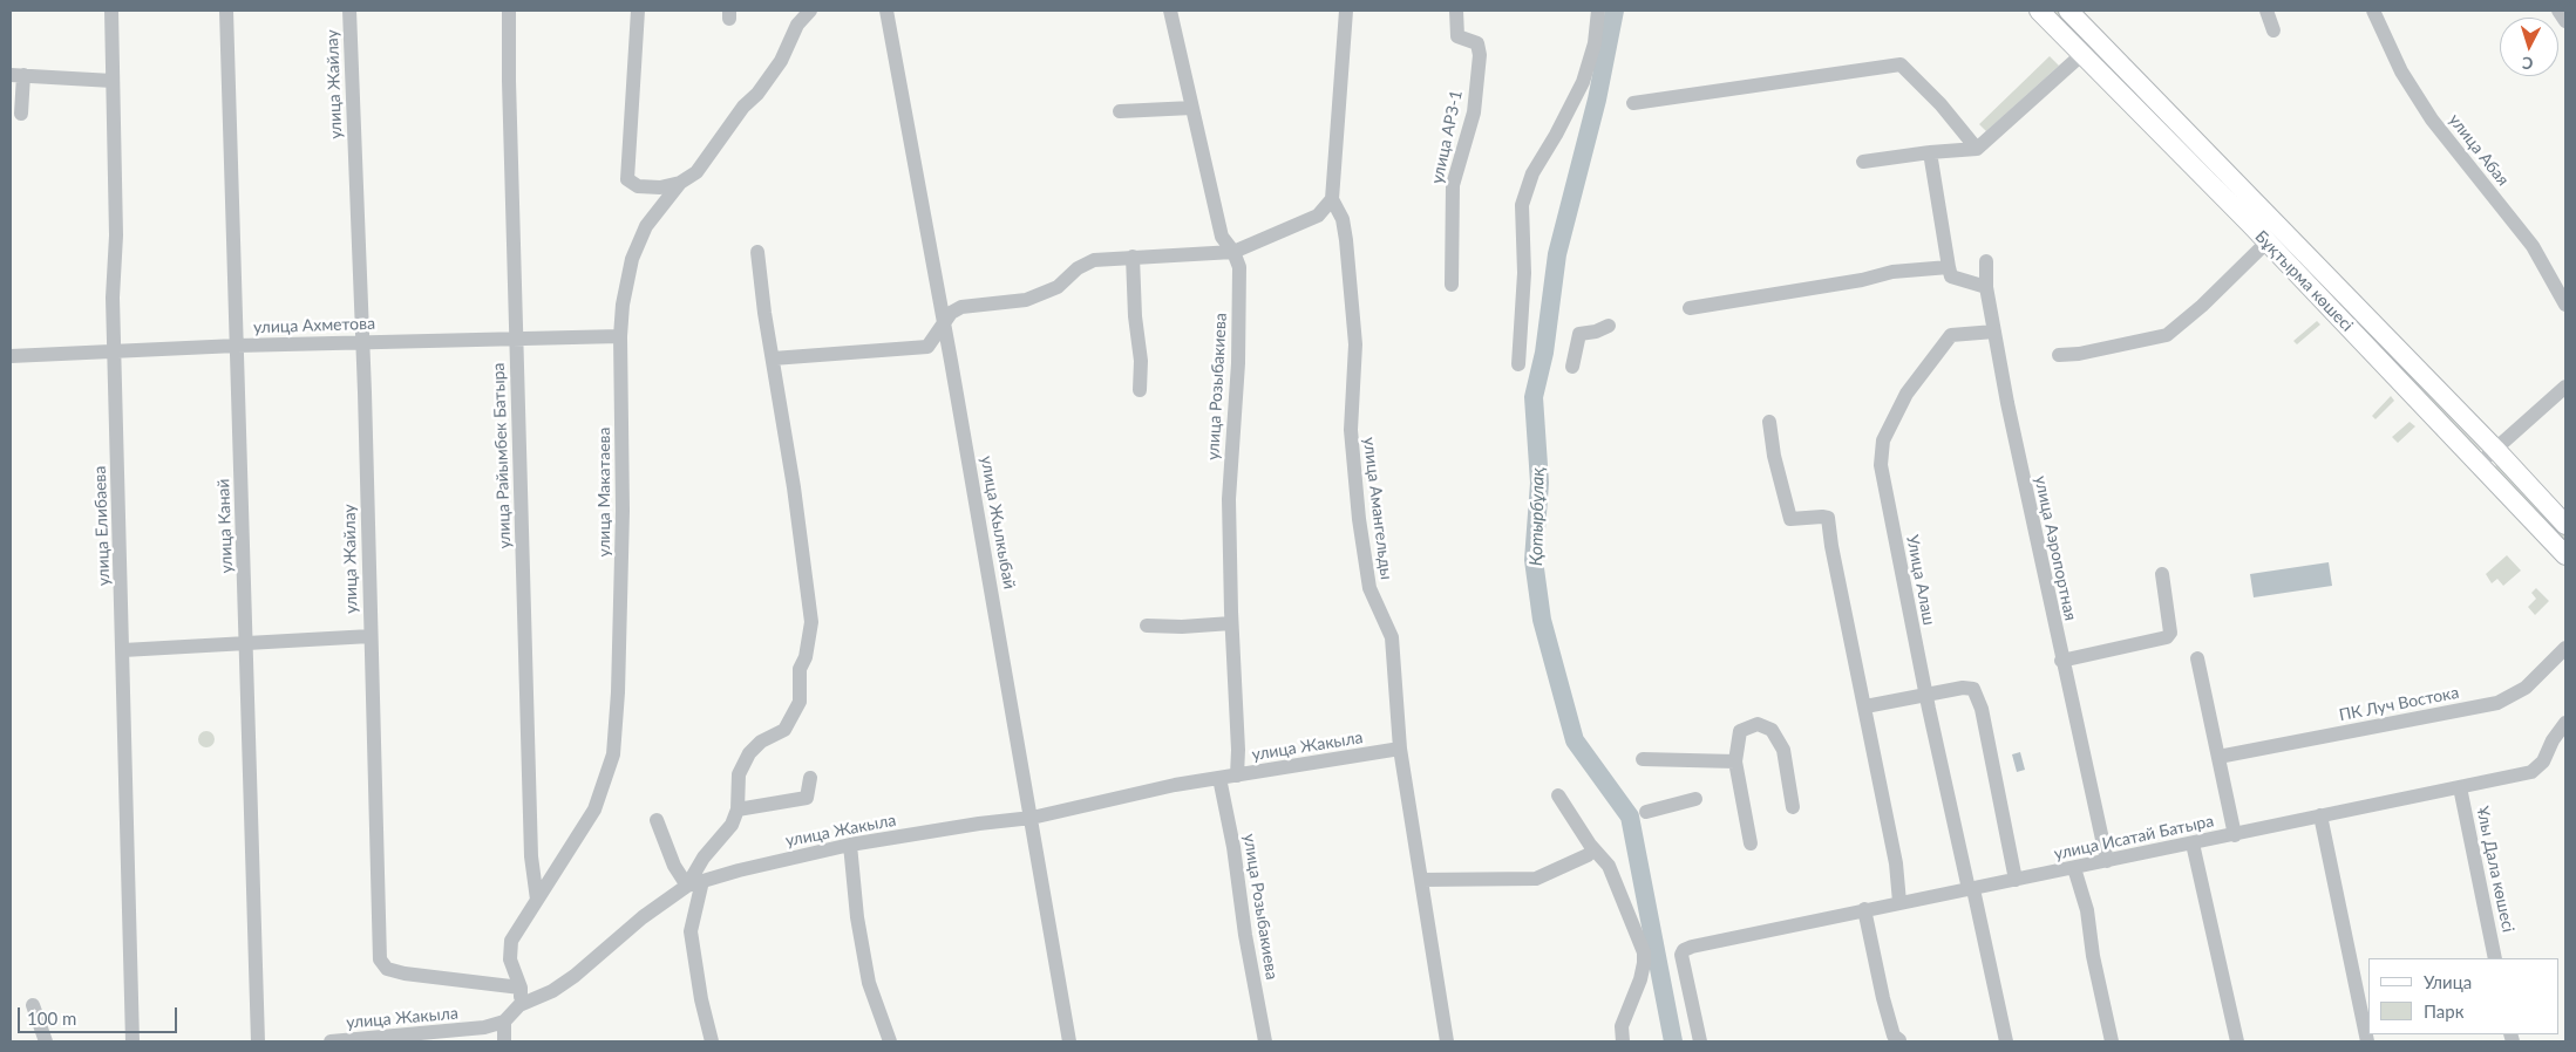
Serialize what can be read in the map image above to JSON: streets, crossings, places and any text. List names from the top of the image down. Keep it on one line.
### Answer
{"streets":{"main road":["Бұқтырма көшесі"],"street":["улица Жайлау","улица АРЗ-1","улица Абая","улица Ахметова","улица Розыбакиева","улица Райымбек Батыра","улица Макатаева","улица Амангельды","улица Жылкыбай","улица Елибаева","улица Канай","улица Аэропортная","Улица Алаш","ПК Луч Востока","улица Жакыла","улица Исатай Батыра","Ұлы Дала көшесі"]},"crossings":[["улица Жайлау","улица Ахметова"],["улица Жайлау","улица Макатаева"],["улица Ахметова","улица Райымбек Батыра"],["улица Ахметова","улица Макатаева"],["улица Ахметова","улица Елибаева"],["улица Ахметова","улица Канай"],["улица Розыбакиева","улица Жакыла"],["улица Райымбек Батыра","улица Макатаева"],["улица Макатаева","улица Жакыла"],["улица Амангельды","улица Жакыла"],["улица Жылкыбай","улица Жакыла"],["улица Аэропортная","Улица Алаш"],["улица Аэропортная","улица Исатай Батыра"],["Улица Алаш","улица Исатай Батыра"],["улица Исатай Батыра","Ұлы Дала көшесі"]],"water":["Қотырбұлақ"],"legend":["Улица","Парк"],"scale_bar":"100 m","north":"bottom"}
